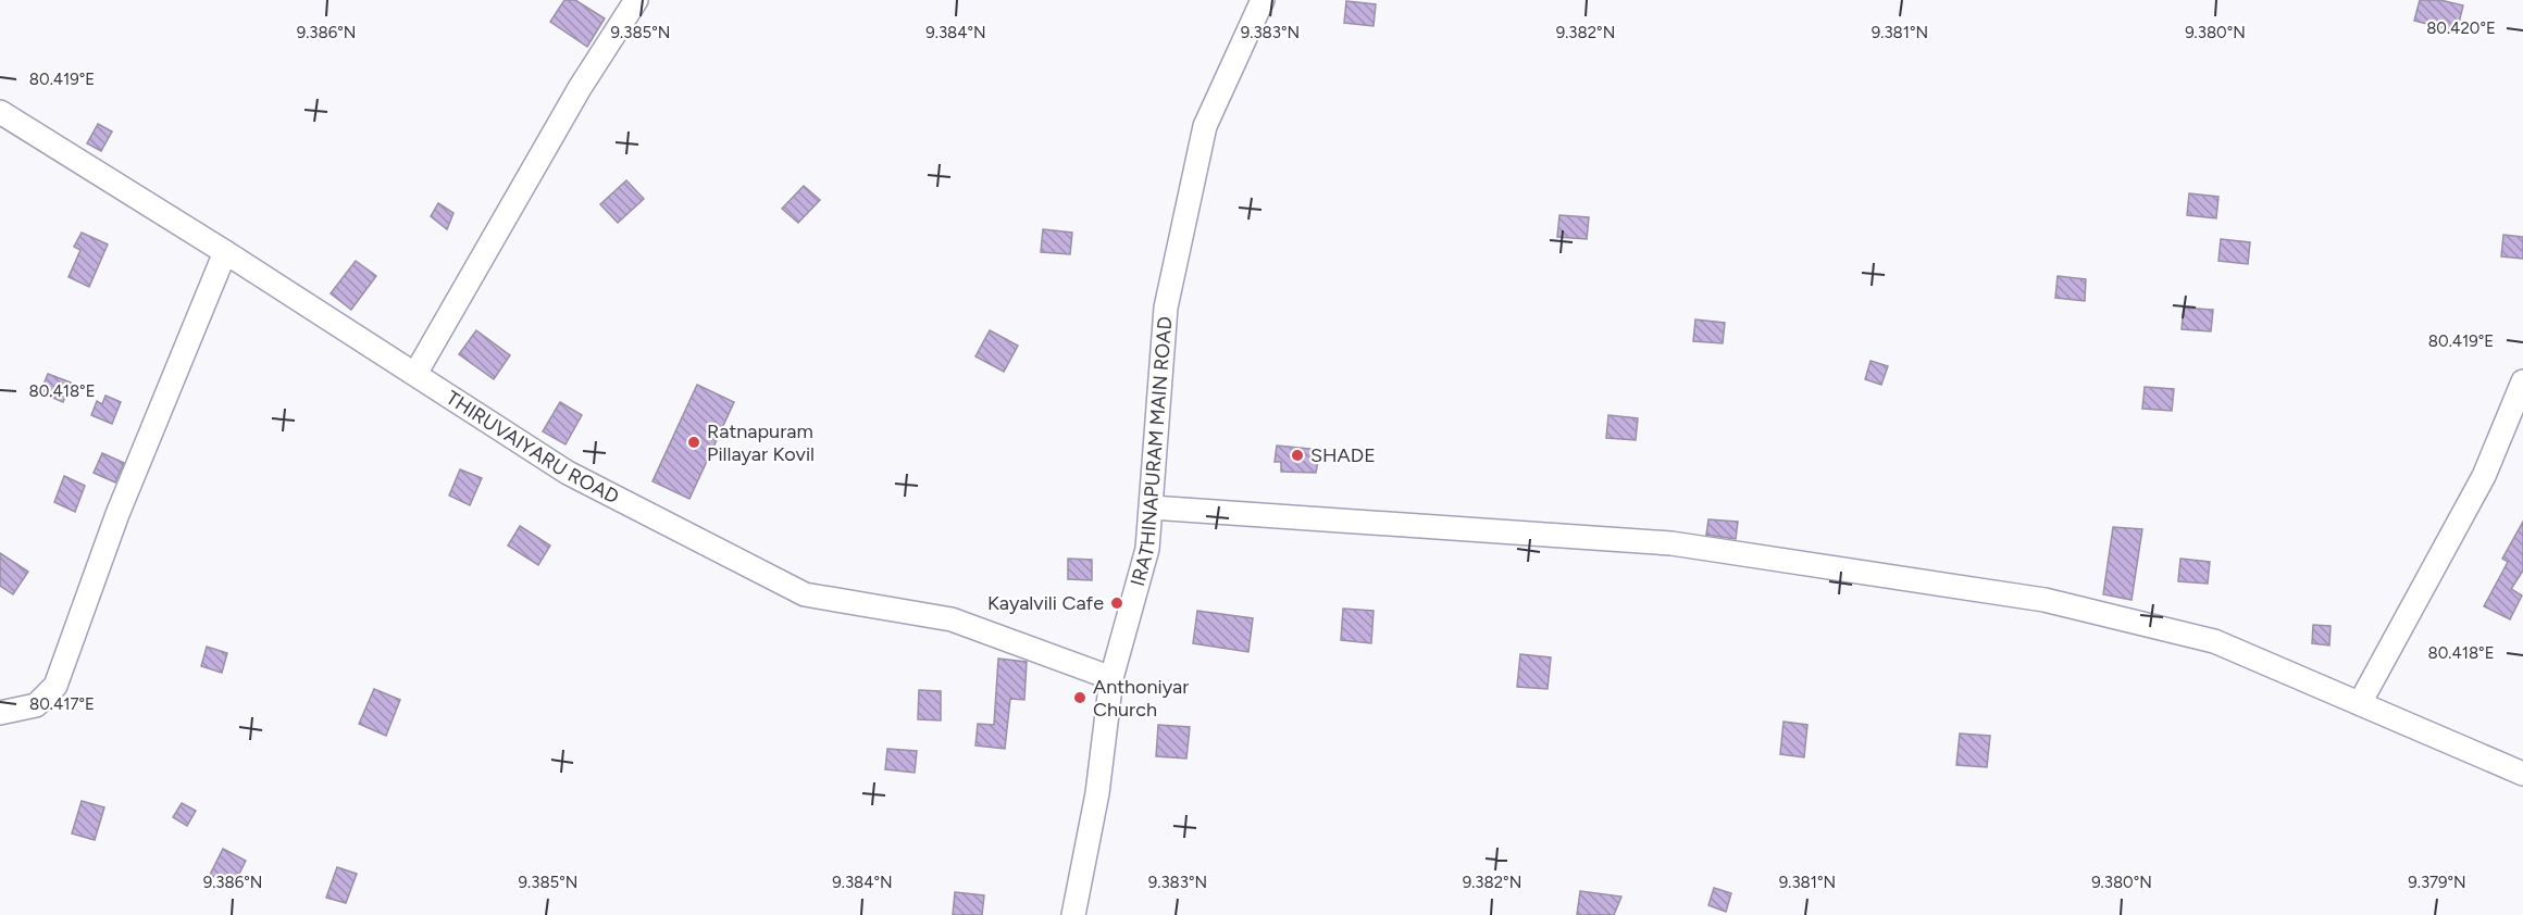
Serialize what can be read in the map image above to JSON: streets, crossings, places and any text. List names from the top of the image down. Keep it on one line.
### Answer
{"streets":{"street":["THIRUVAIYARU ROAD","IRATHINAPURAM MAIN ROAD"]},"crossings":[["THIRUVAIYARU ROAD","IRATHINAPURAM MAIN ROAD"]],"places":["Ratnapuram Pillayar Kovil","SHADE","Kayalvili Cafe","Anthoniyar Church"],"coordinates":["80.420°E","9.386°N","9.385°N","9.384°N","9.383°N","9.382°N","9.381°N","9.380°N","80.419°E","80.418°E","80.417°E","9.379°N"]}
